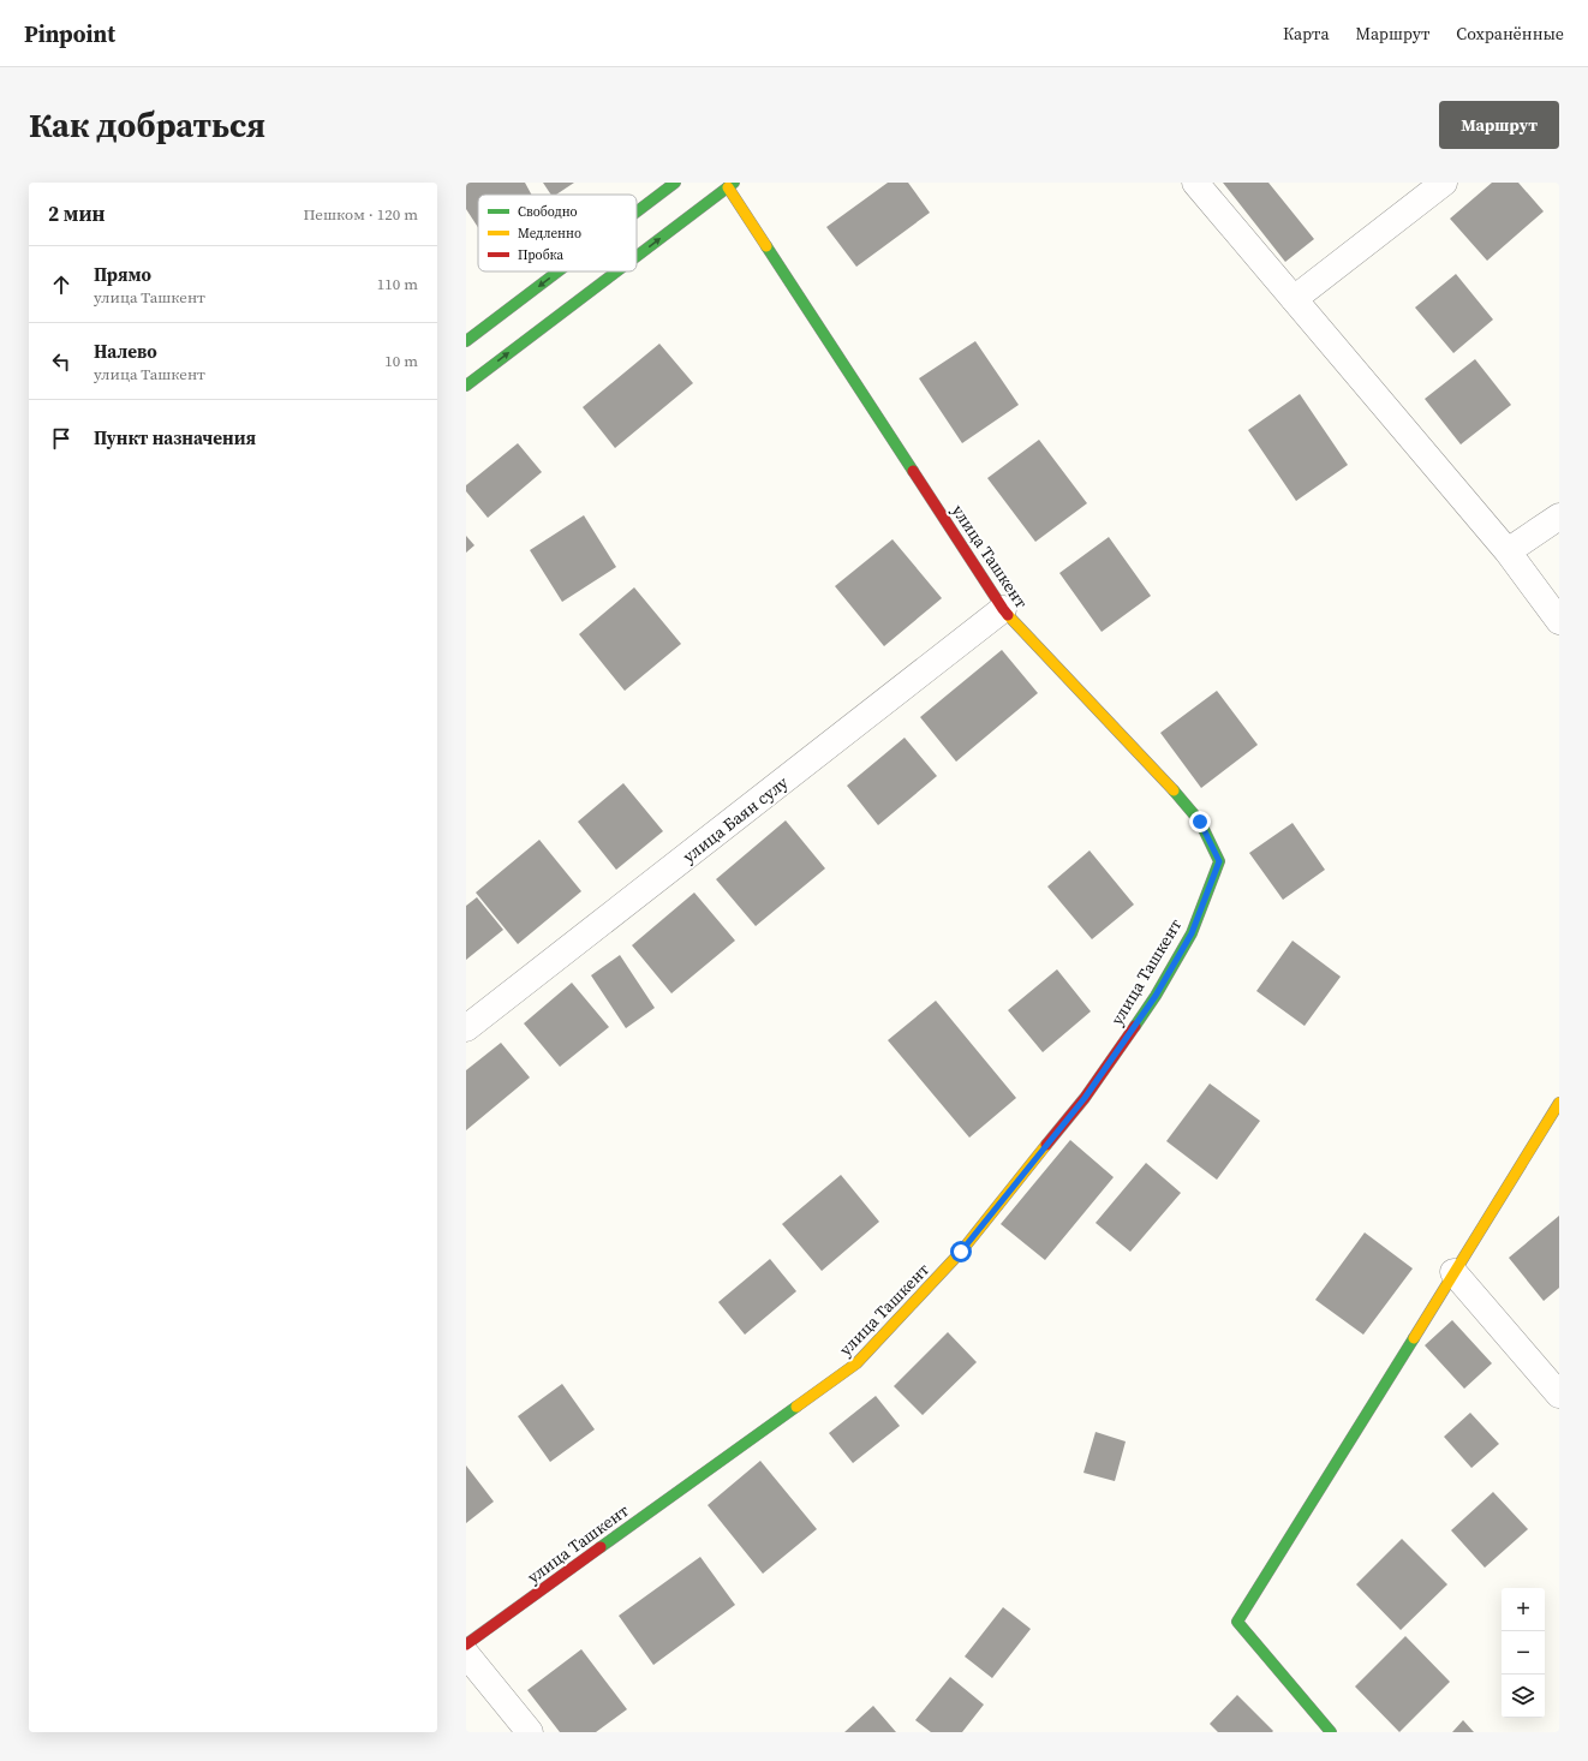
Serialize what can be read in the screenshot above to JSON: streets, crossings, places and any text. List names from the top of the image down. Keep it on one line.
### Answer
{"streets":{"main road":["улица Ташкент"],"street":["улица Баян сулу"]},"crossings":[["улица Ташкент","улица Баян сулу"]],"legend":["Свободно","Медленно","Пробка"],"page":{"header":"Pinpoint","nav":["Карта","Маршрут","Сохранённые"],"buttons":"Маршрут","title":"Как добраться","heading":["2 мин","Пешком · 120 m"],"list":[["Прямо","улица Ташкент","110 m"],["Налево","улица Ташкент","10 m"],"Пункт назначения"],"map_buttons":["+","−"]}}
